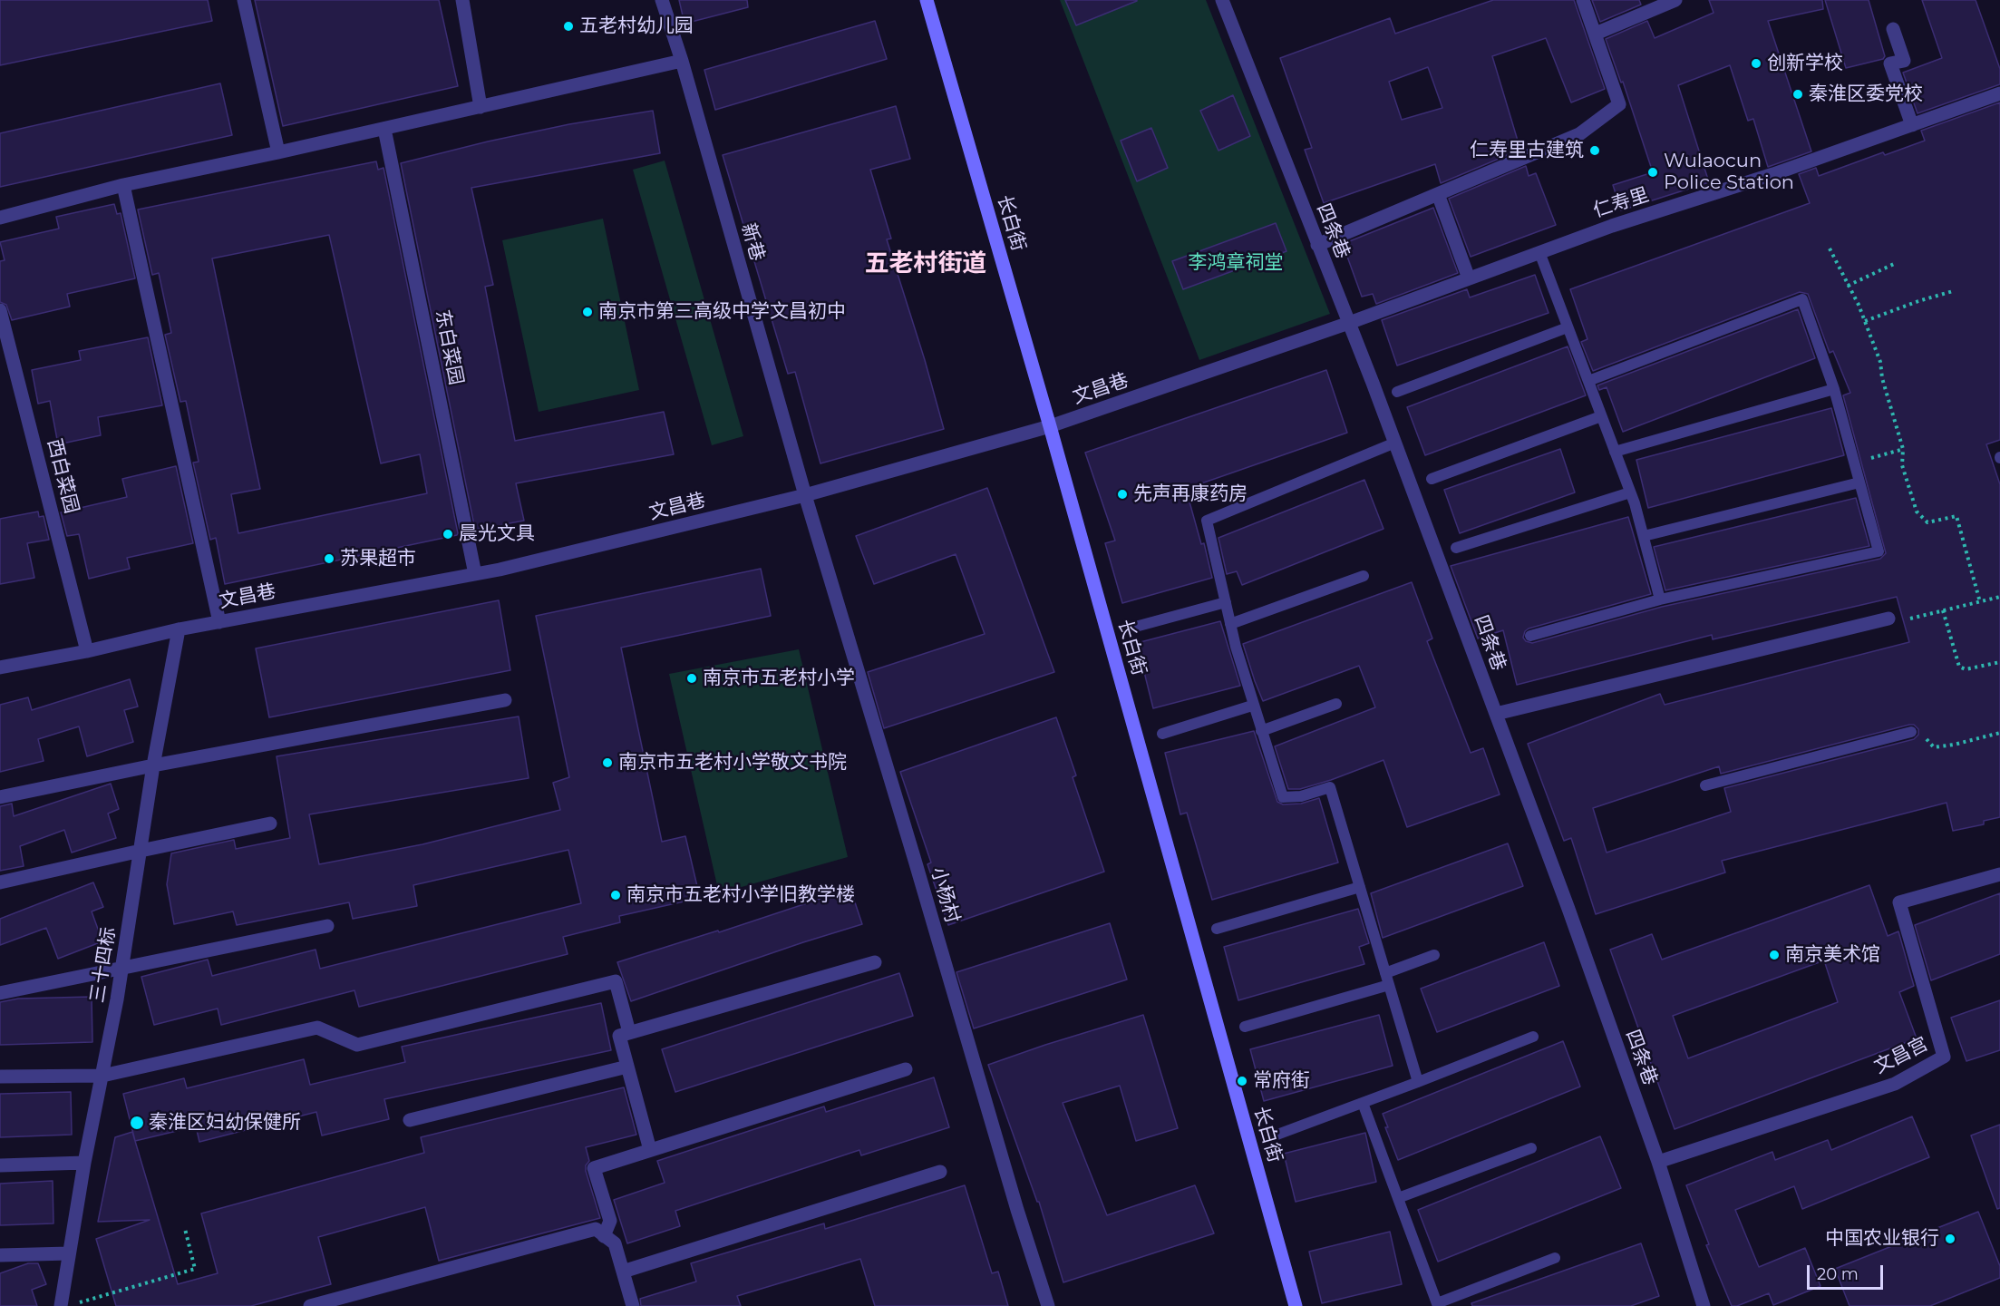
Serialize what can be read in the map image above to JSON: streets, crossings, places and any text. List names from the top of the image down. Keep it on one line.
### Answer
{"streets":{"street":["仁寿里","长白街","四条巷","新巷","东白菜园","文昌巷","西白菜园","小杨村","三十四标","文昌宫"]},"crossings":[["仁寿里","四条巷"],["仁寿里","文昌巷"],["长白街","文昌巷"],["四条巷","文昌巷"],["四条巷","文昌宫"],["新巷","文昌巷"],["新巷","小杨村"],["东白菜园","文昌巷"],["文昌巷","西白菜园"],["文昌巷","小杨村"],["文昌巷","三十四标"]],"districts":["五老村街道"],"parks":["李鸿章祠堂"],"places":["五老村幼儿园","创新学校","秦淮区委党校","仁寿里古建筑","Wulaocun Police Station","南京市第三高级中学文昌初中","先声再康药房","晨光文具","苏果超市","南京市五老村小学","南京市五老村小学敬文书院","南京市五老村小学旧教学楼","南京美术馆","常府街","秦淮区妇幼保健所","中国农业银行"],"scale_bar":"20 m"}
